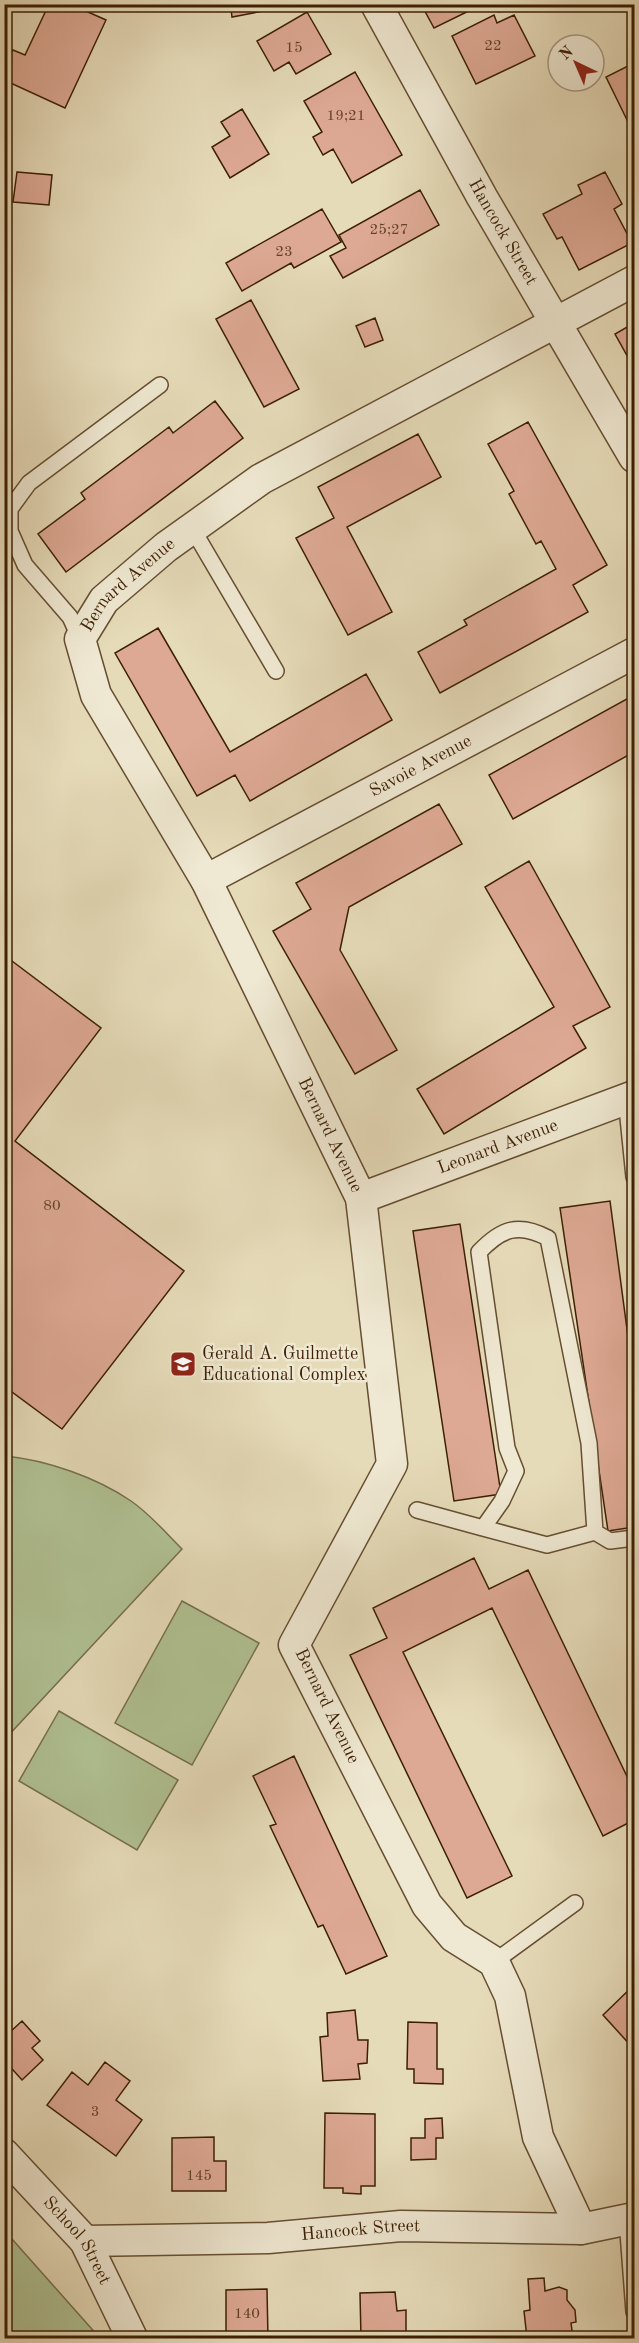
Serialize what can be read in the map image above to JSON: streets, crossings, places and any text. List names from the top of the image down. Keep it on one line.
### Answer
{"streets":{"street":["Hancock Street","Bernard Avenue","Savoie Avenue","Leonard Avenue","School Street"]},"crossings":[["Hancock Street","Bernard Avenue"],["Hancock Street","School Street"],["Bernard Avenue","Savoie Avenue"],["Bernard Avenue","Leonard Avenue"]],"places":{"school or university":["Gerald A. Guilmette Educational Complex"]},"house_numbers":["22","15","19;21","25;27","23","80","3","145","140"],"north":"top left"}
